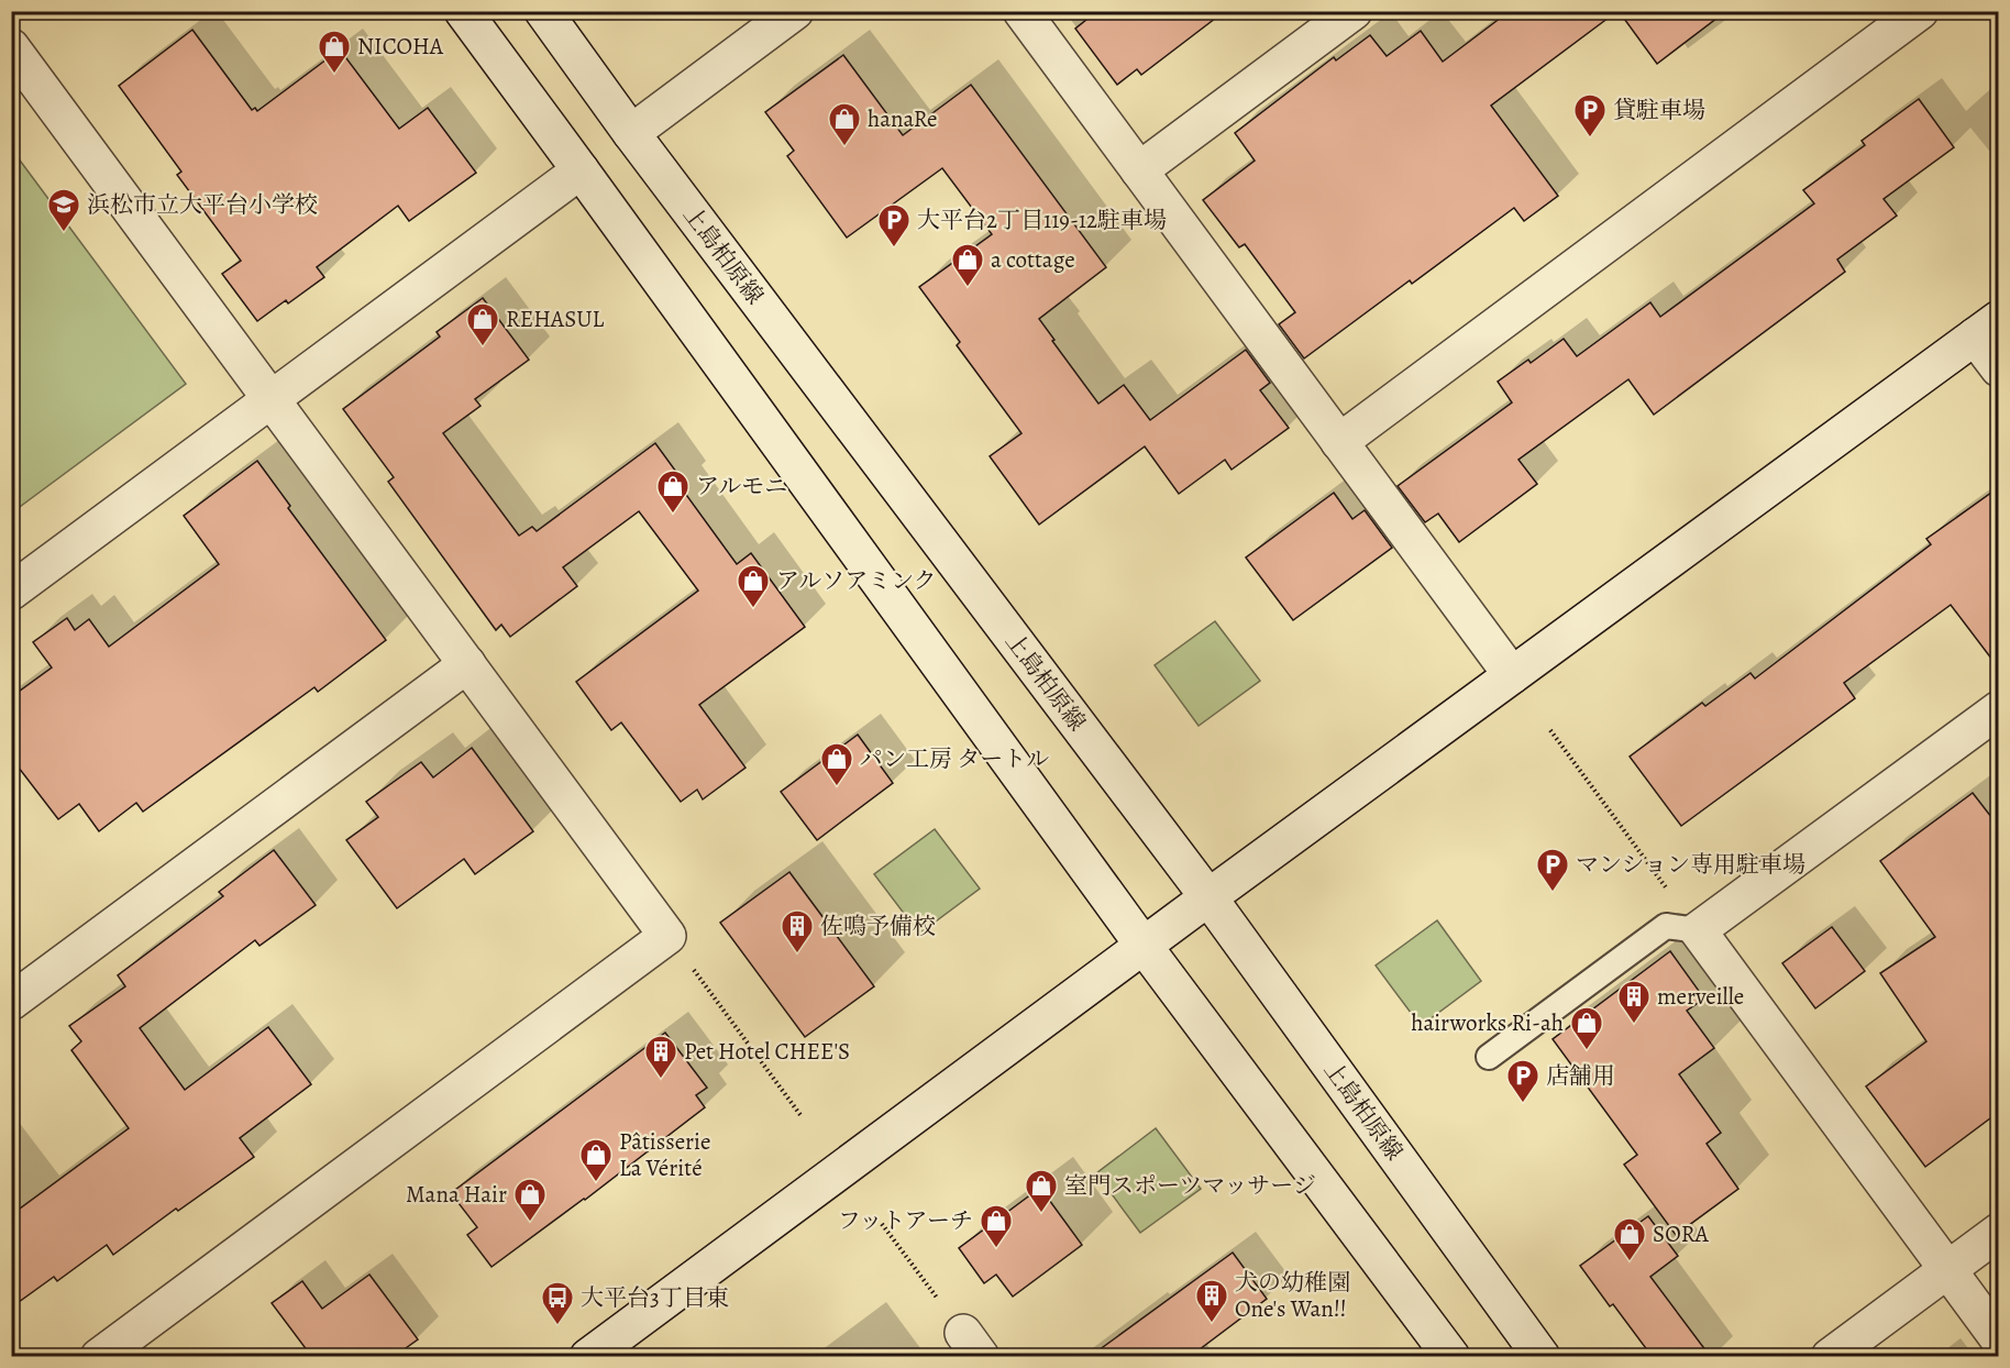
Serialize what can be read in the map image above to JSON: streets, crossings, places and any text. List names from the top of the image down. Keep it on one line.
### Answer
{"streets":{"street":["上島柏原線"]},"places":{"shop":["NICOHA","hanaRe","a cottage","REHASUL","アルモニ","アルソアミンク","パン工房 タートル","hairworks Ri-ah","Pâtisserie La Vérité","室門スポーツマッサージ","Mana Hair","フットアーチ","SORA"],"parking":["貸駐車場","大平台2丁目119-12駐車場","マンション専用駐車場","店舗用"],"school or university":["浜松市立大平台小学校"],"building":["佐鳴予備校","merveille","Pet Hotel CHEE'S","犬の幼稚園 One's Wan!!"],"bus stop":["大平台3丁目東"]}}
